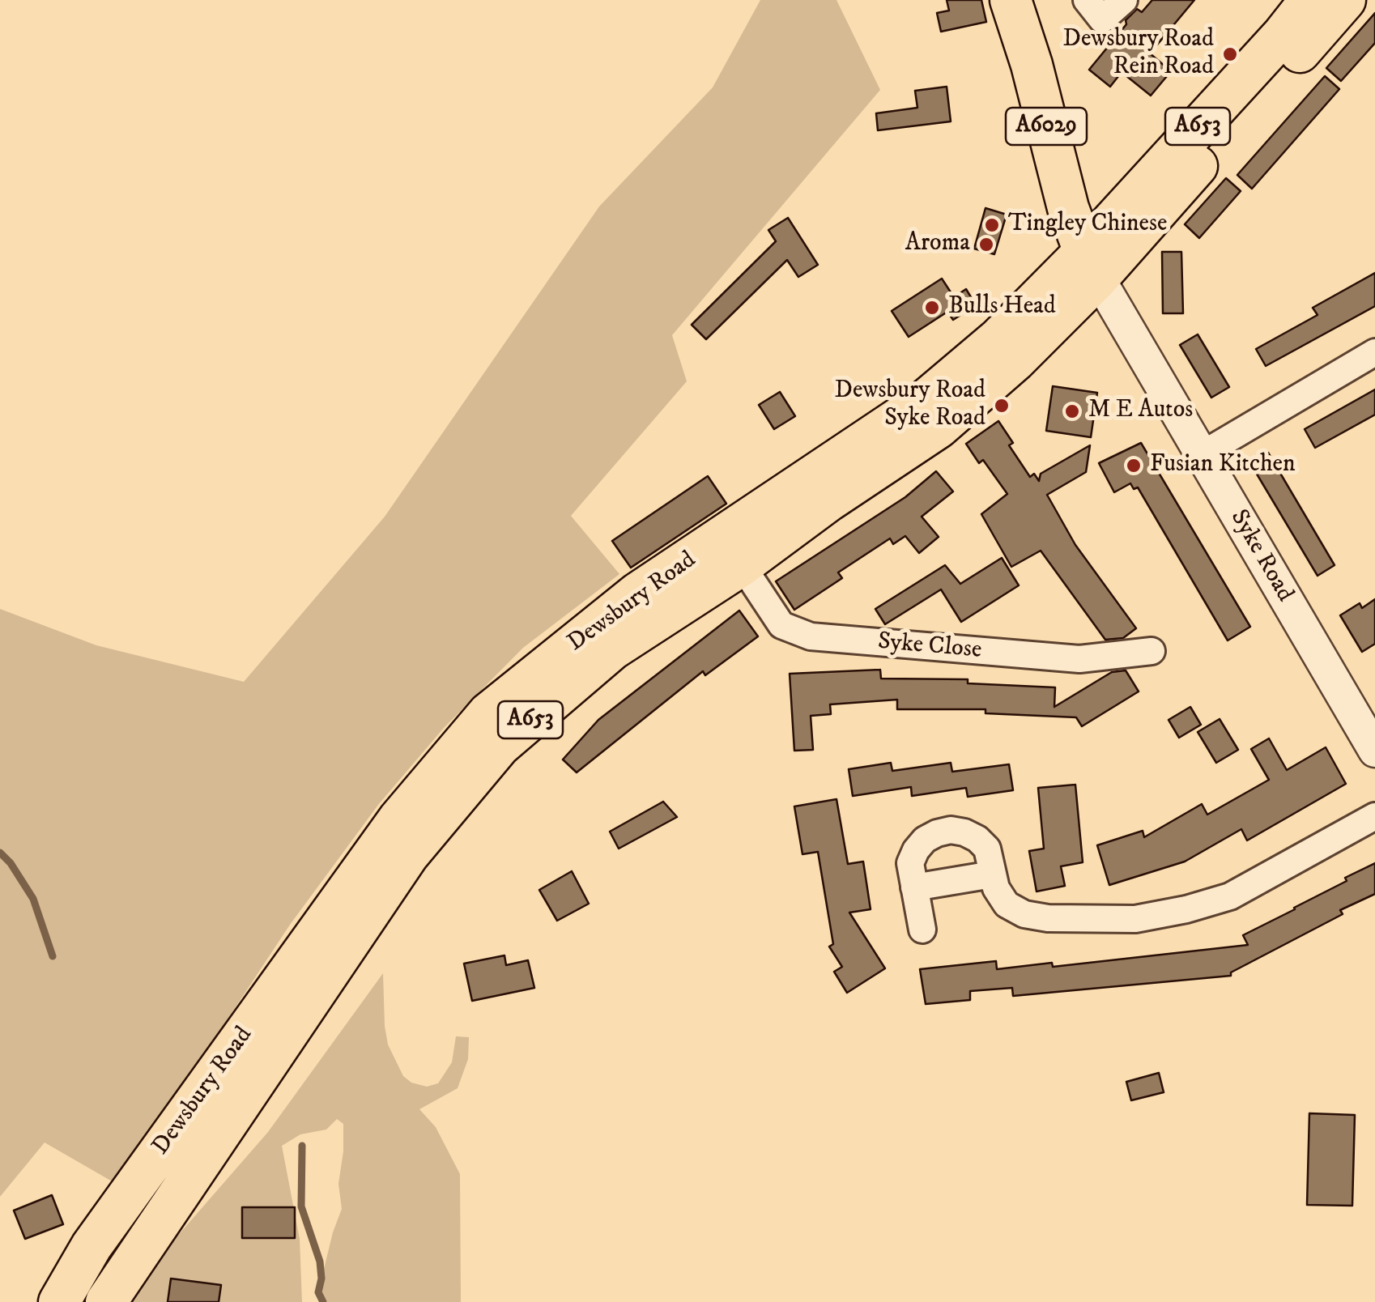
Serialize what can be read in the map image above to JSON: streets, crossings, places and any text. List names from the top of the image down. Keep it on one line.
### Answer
{"streets":{"main road":["A6029","A653","Dewsbury Road"],"street":["Syke Road","Syke Close"]},"crossings":[["A6029","Syke Road"],["A6029","Dewsbury Road"],["Syke Road","Dewsbury Road"],["Dewsbury Road","Syke Close"]],"places":["Dewsbury Road Rein Road","Tingley Chinese","Aroma","Bulls Head","Dewsbury Road Syke Road","M E Autos","Fusian Kitchen"]}
